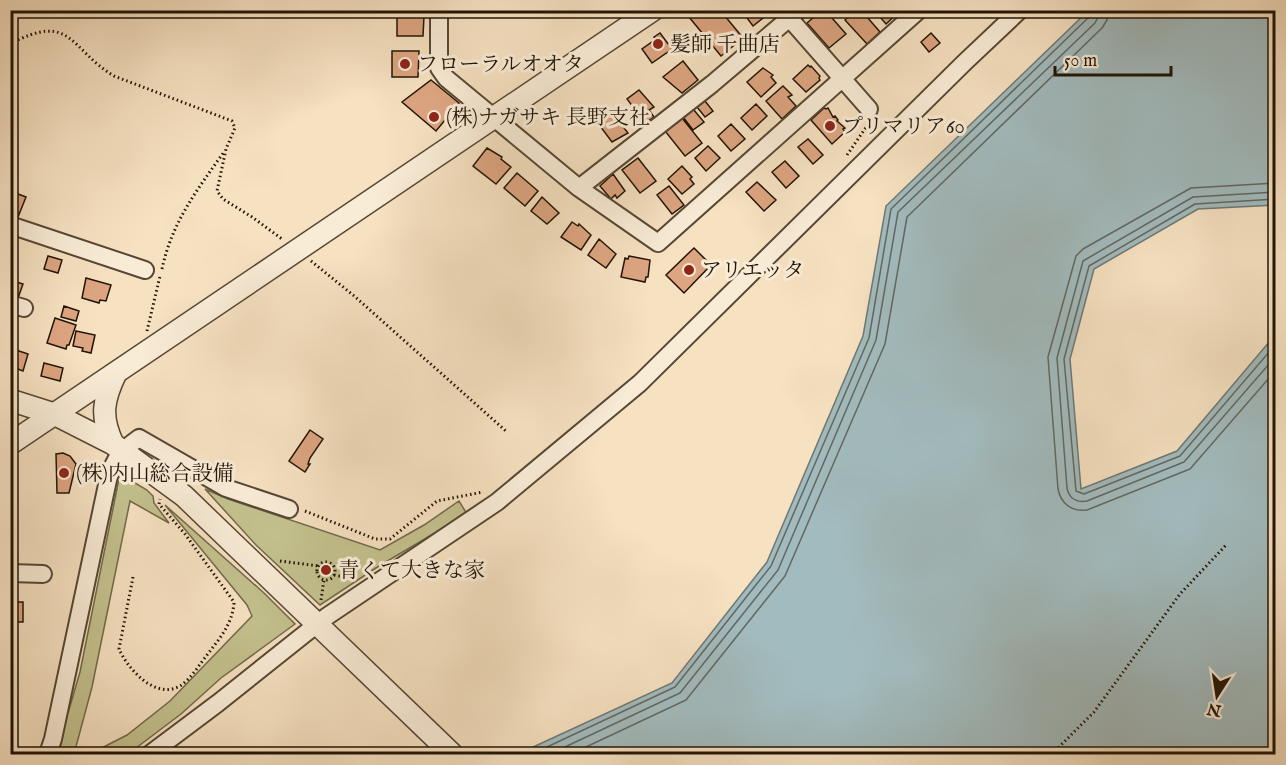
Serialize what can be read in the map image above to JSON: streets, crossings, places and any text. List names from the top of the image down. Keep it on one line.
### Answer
{"places":["髪師 千曲店","フローラルオオタ","(株)ナガサキ 長野支社","プリマリア60","アリエッタ","(株)内山総合設備","青くて大きな家"],"scale_bar":"50 m","north":"bottom"}
